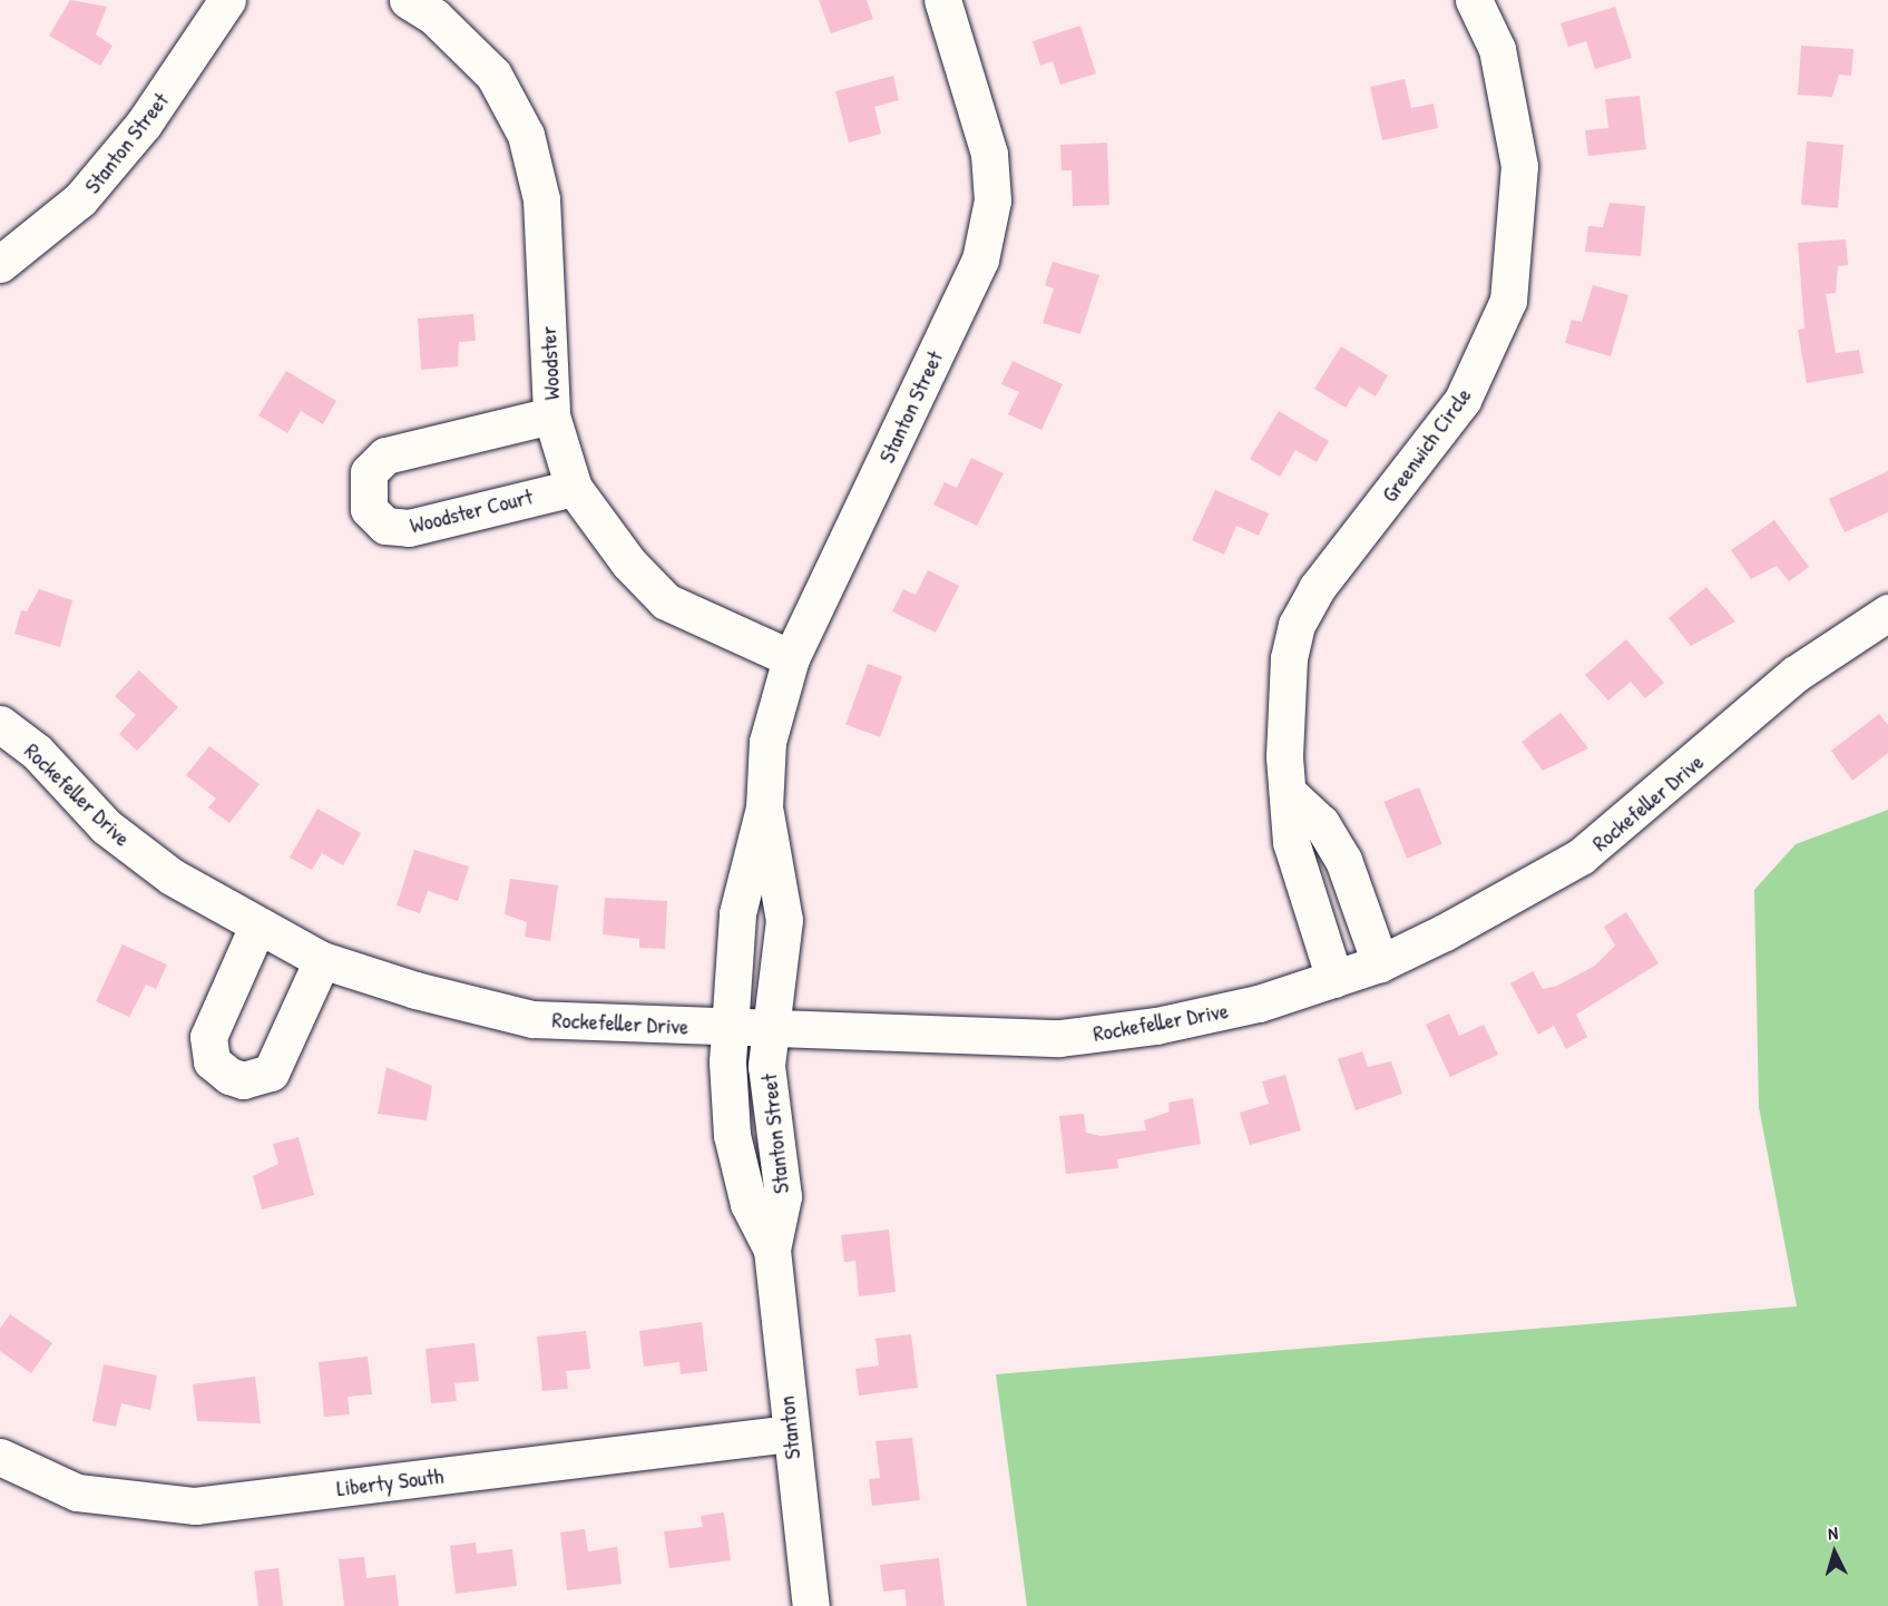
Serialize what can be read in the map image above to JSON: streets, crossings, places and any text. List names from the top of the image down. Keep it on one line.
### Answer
{"streets":{"street":["Stanton Street","Woodster","Greenwich Circle","Woodster Court","Rockefeller Drive","Stanton","Liberty South"]},"crossings":[["Stanton Street","Woodster"],["Stanton Street","Rockefeller Drive"],["Stanton Street","Stanton"],["Woodster","Woodster Court"],["Greenwich Circle","Rockefeller Drive"],["Stanton","Liberty South"]],"north":"top"}
